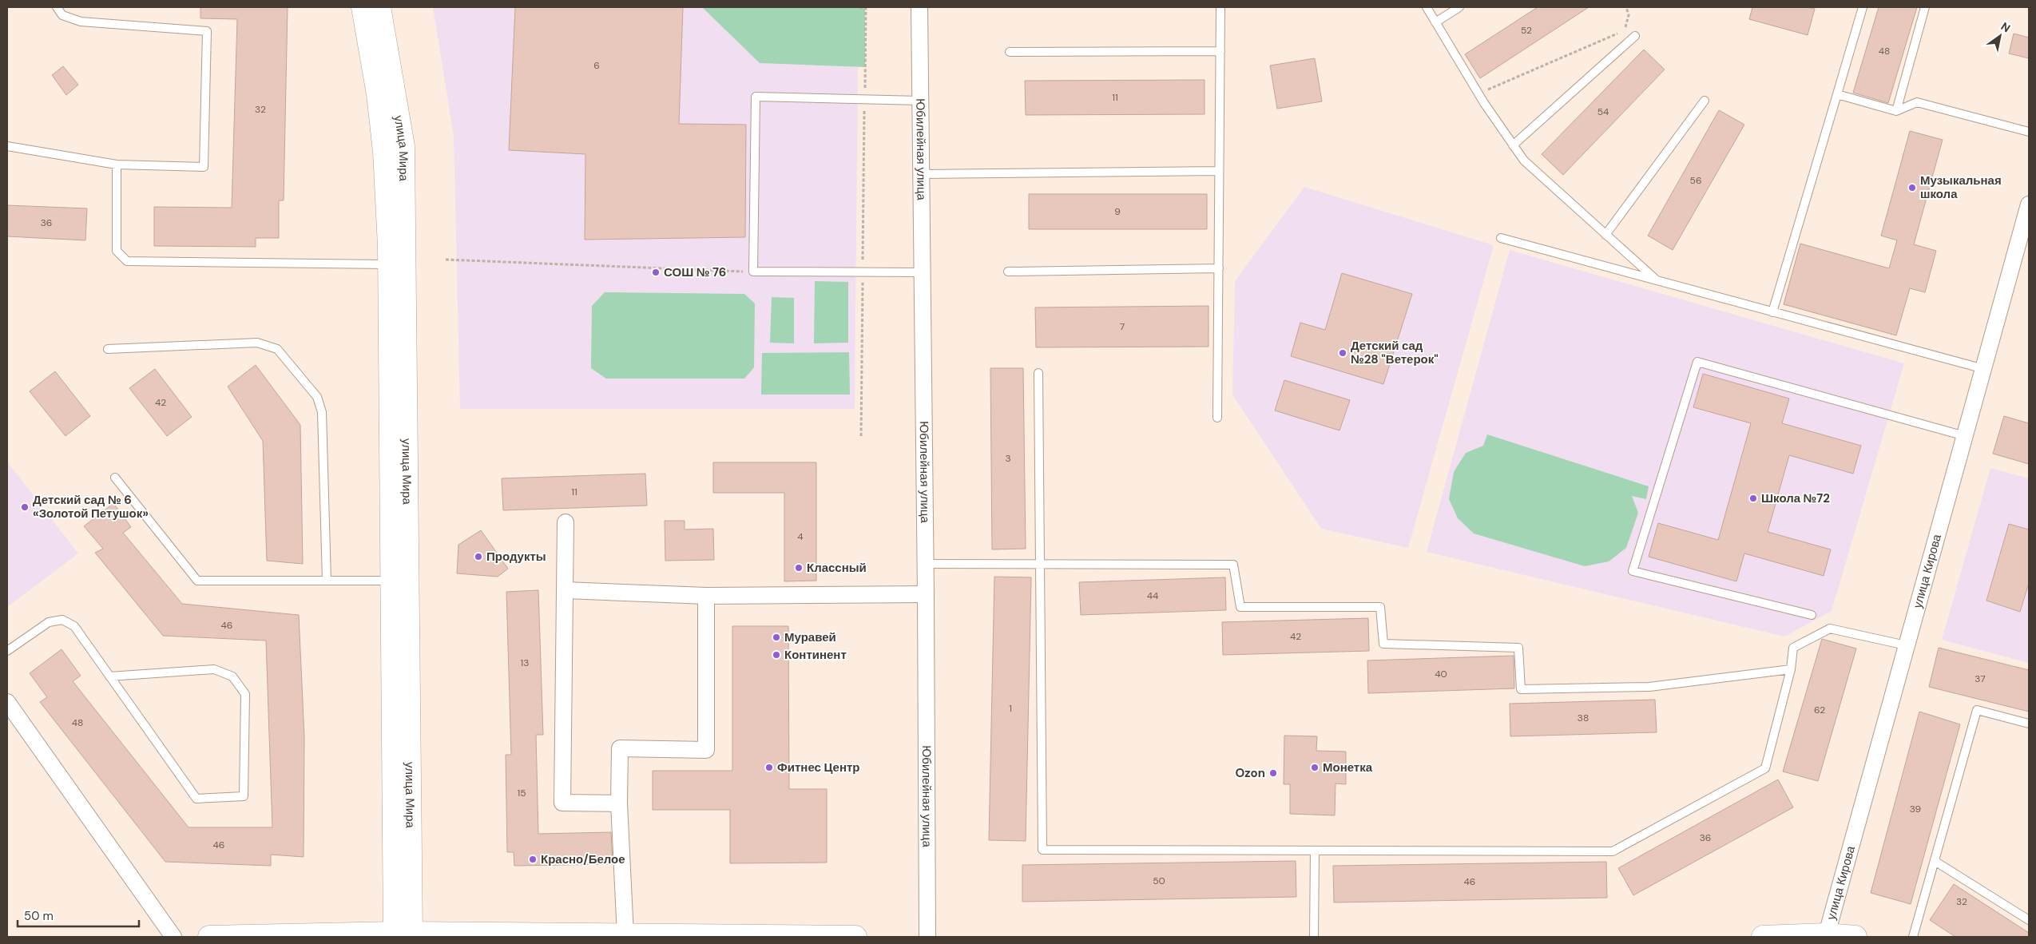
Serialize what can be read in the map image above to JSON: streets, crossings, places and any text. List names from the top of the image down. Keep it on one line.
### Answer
{"streets":{"street":["улица Мира","Юбилейная улица","улица Кирова"]},"places":["Музыкальная школа","СОШ № 76","Детский сад №28 \"Ветерок\"","Школа №72","Детский сад № 6 «Золотой Петушок»","Продукты","Классный","Муравей","Континент","Фитнес Центр","Монетка","Ozon","Красно/Белое"],"house_numbers":["52","48","6","11","32","54","56","9","36","7","42","3","11","4","44","46","42","13","40","37","1","62","38","48","15","39","36","46","50","46","32"],"scale_bar":"50 m","north":"top right"}
